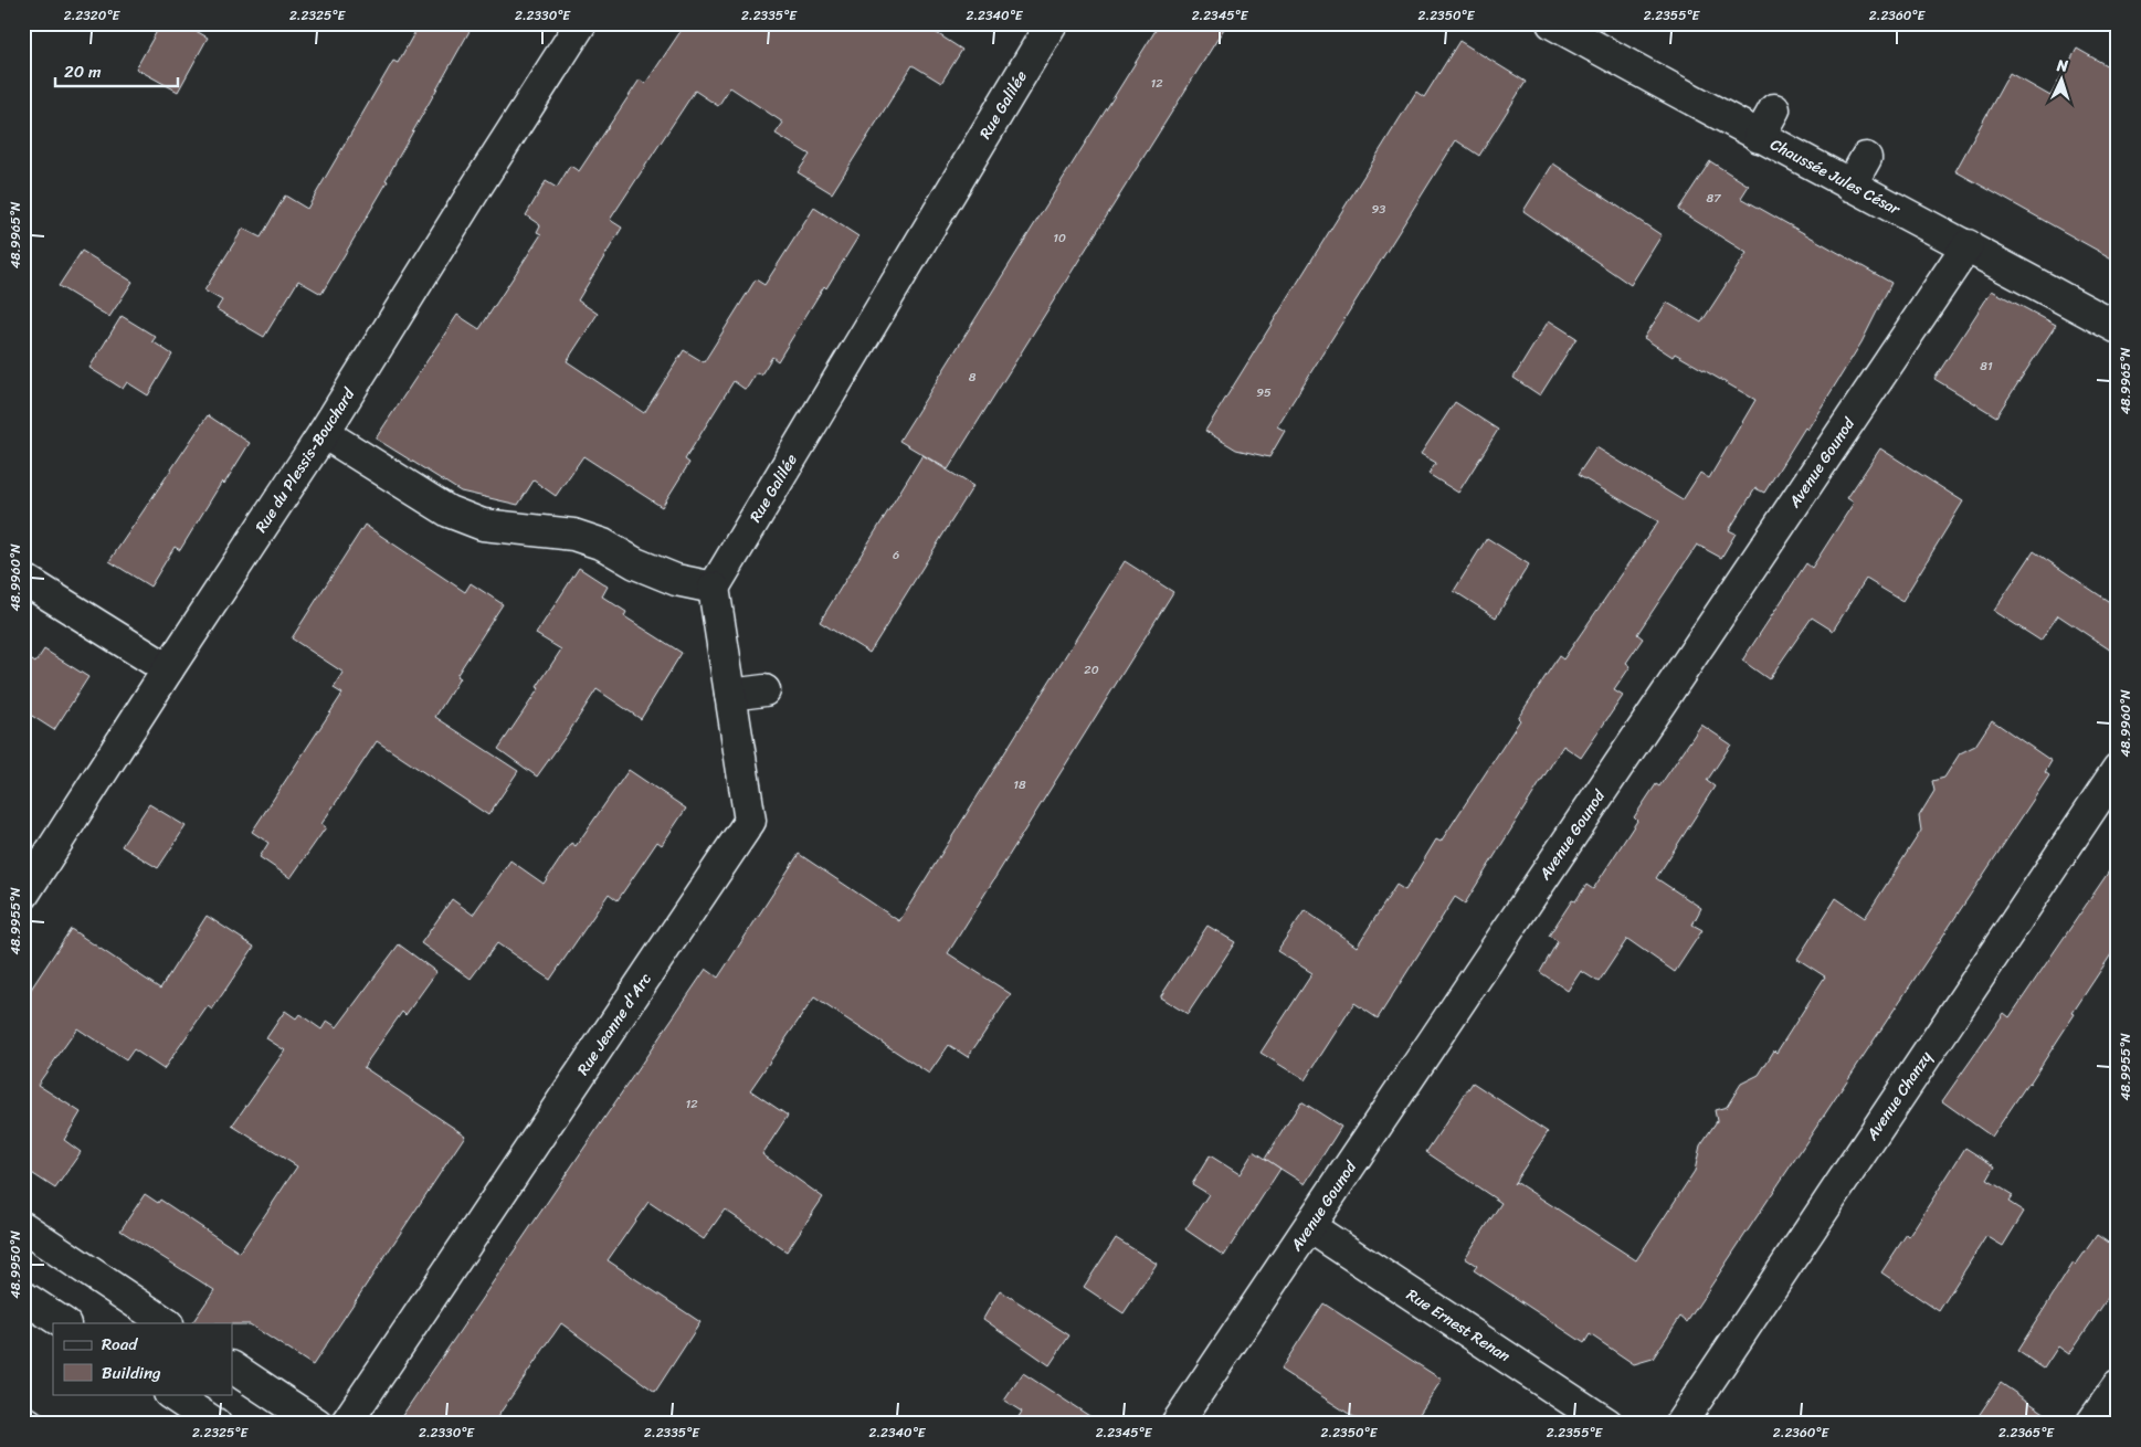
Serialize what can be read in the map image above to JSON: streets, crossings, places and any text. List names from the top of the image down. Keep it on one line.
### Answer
{"streets":{"street":["Rue Galilée","Chaussée Jules César","Rue du Plessis-Bouchard","Avenue Gounod","Rue Jeanne d'Arc","Avenue Chanzy","Rue Ernest Renan"]},"crossings":[["Rue Galilée","Rue Jeanne d'Arc"],["Chaussée Jules César","Avenue Gounod"],["Avenue Gounod","Rue Ernest Renan"]],"house_numbers":["12","87","93","10","81","8","95","6","20","18","12"],"legend":["Road","Building"],"scale_bar":"20 m","north":"top","coordinates":["2.2320°E","2.2325°E","2.2330°E","2.2335°E","2.2340°E","2.2345°E","2.2350°E","2.2355°E","2.2360°E","48.9965°N","48.9960°N","48.9955°N","48.9950°N","2.2365°E"]}
